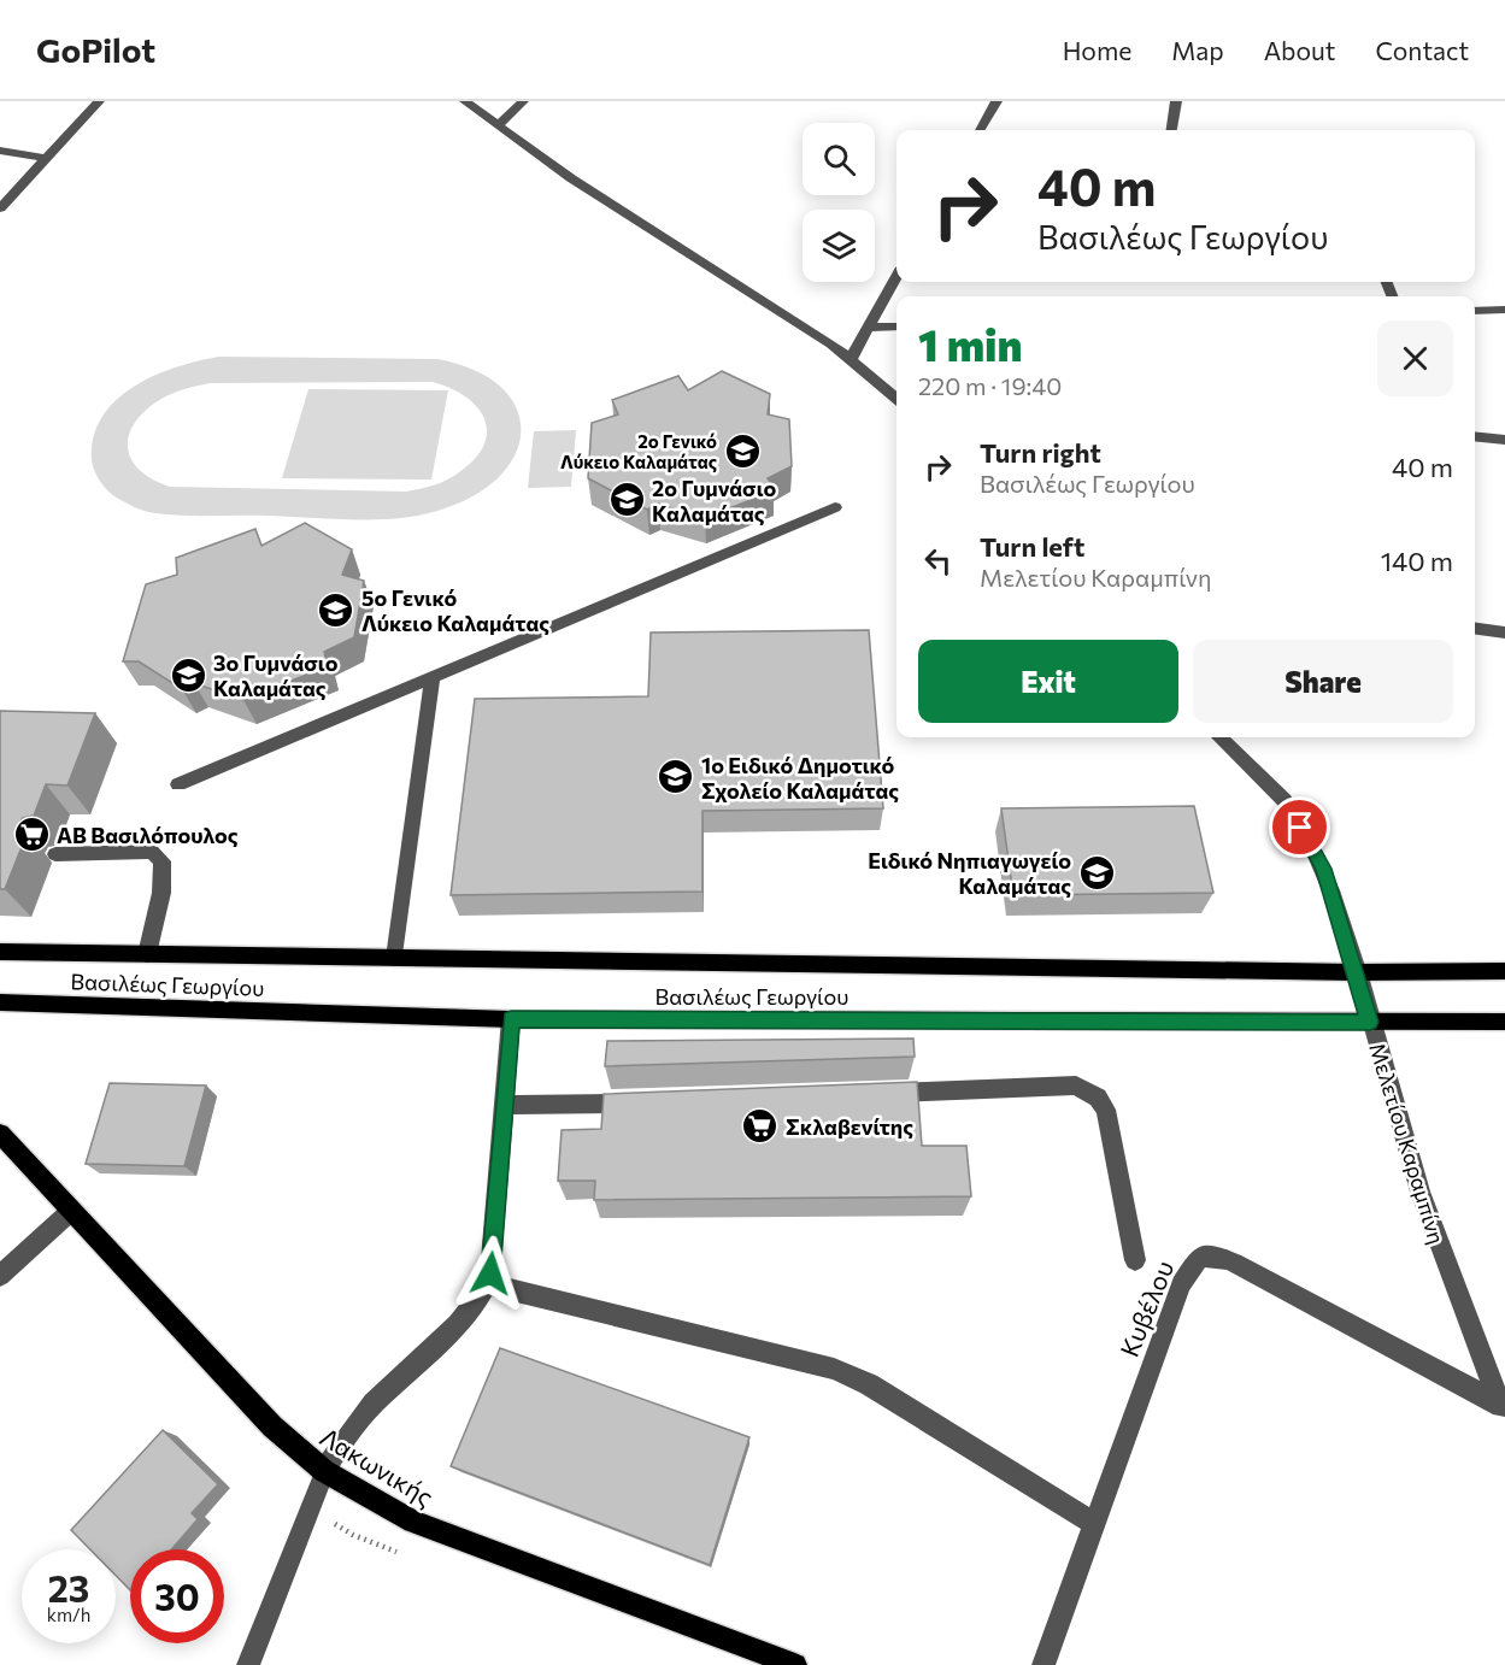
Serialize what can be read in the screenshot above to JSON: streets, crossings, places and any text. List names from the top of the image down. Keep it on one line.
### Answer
{"streets":{"main road":["Βασιλέως Γεωργίου","Λακωνικής"],"street":["Μελετίου Καραμπίνη","Κυβέλου"]},"crossings":[["Βασιλέως Γεωργίου","Μελετίου Καραμπίνη"],["Μελετίου Καραμπίνη","Κυβέλου"]],"places":{"school or university":["2ο Γενικό Λύκειο Καλαμάτας","2ο Γυμνάσιο Καλαμάτας","5ο Γενικό Λύκειο Καλαμάτας","3ο Γυμνάσιο Καλαμάτας","1ο Ειδικό Δημοτικό Σχολείο Καλαμάτας","Ειδικό Νηπιαγωγείο Καλαμάτας"],"supermarket":["ΑΒ Βασιλόπουλος","Σκλαβενίτης"]},"page":{"header":"GoPilot","nav":["Home","Map","About","Contact"],"turn":["40 m","Βασιλέως Γεωργίου"],"heading":["1 min","220 m · 19:40"],"list":[{"name":"Turn right","note":"Βασιλέως Γεωργίου","value":"40 m"},{"name":"Turn left","note":"Μελετίου Καραμπίνη","value":"140 m"}],"buttons":["Exit","Share"],"speed":"23 km/h","limit":"30"}}
